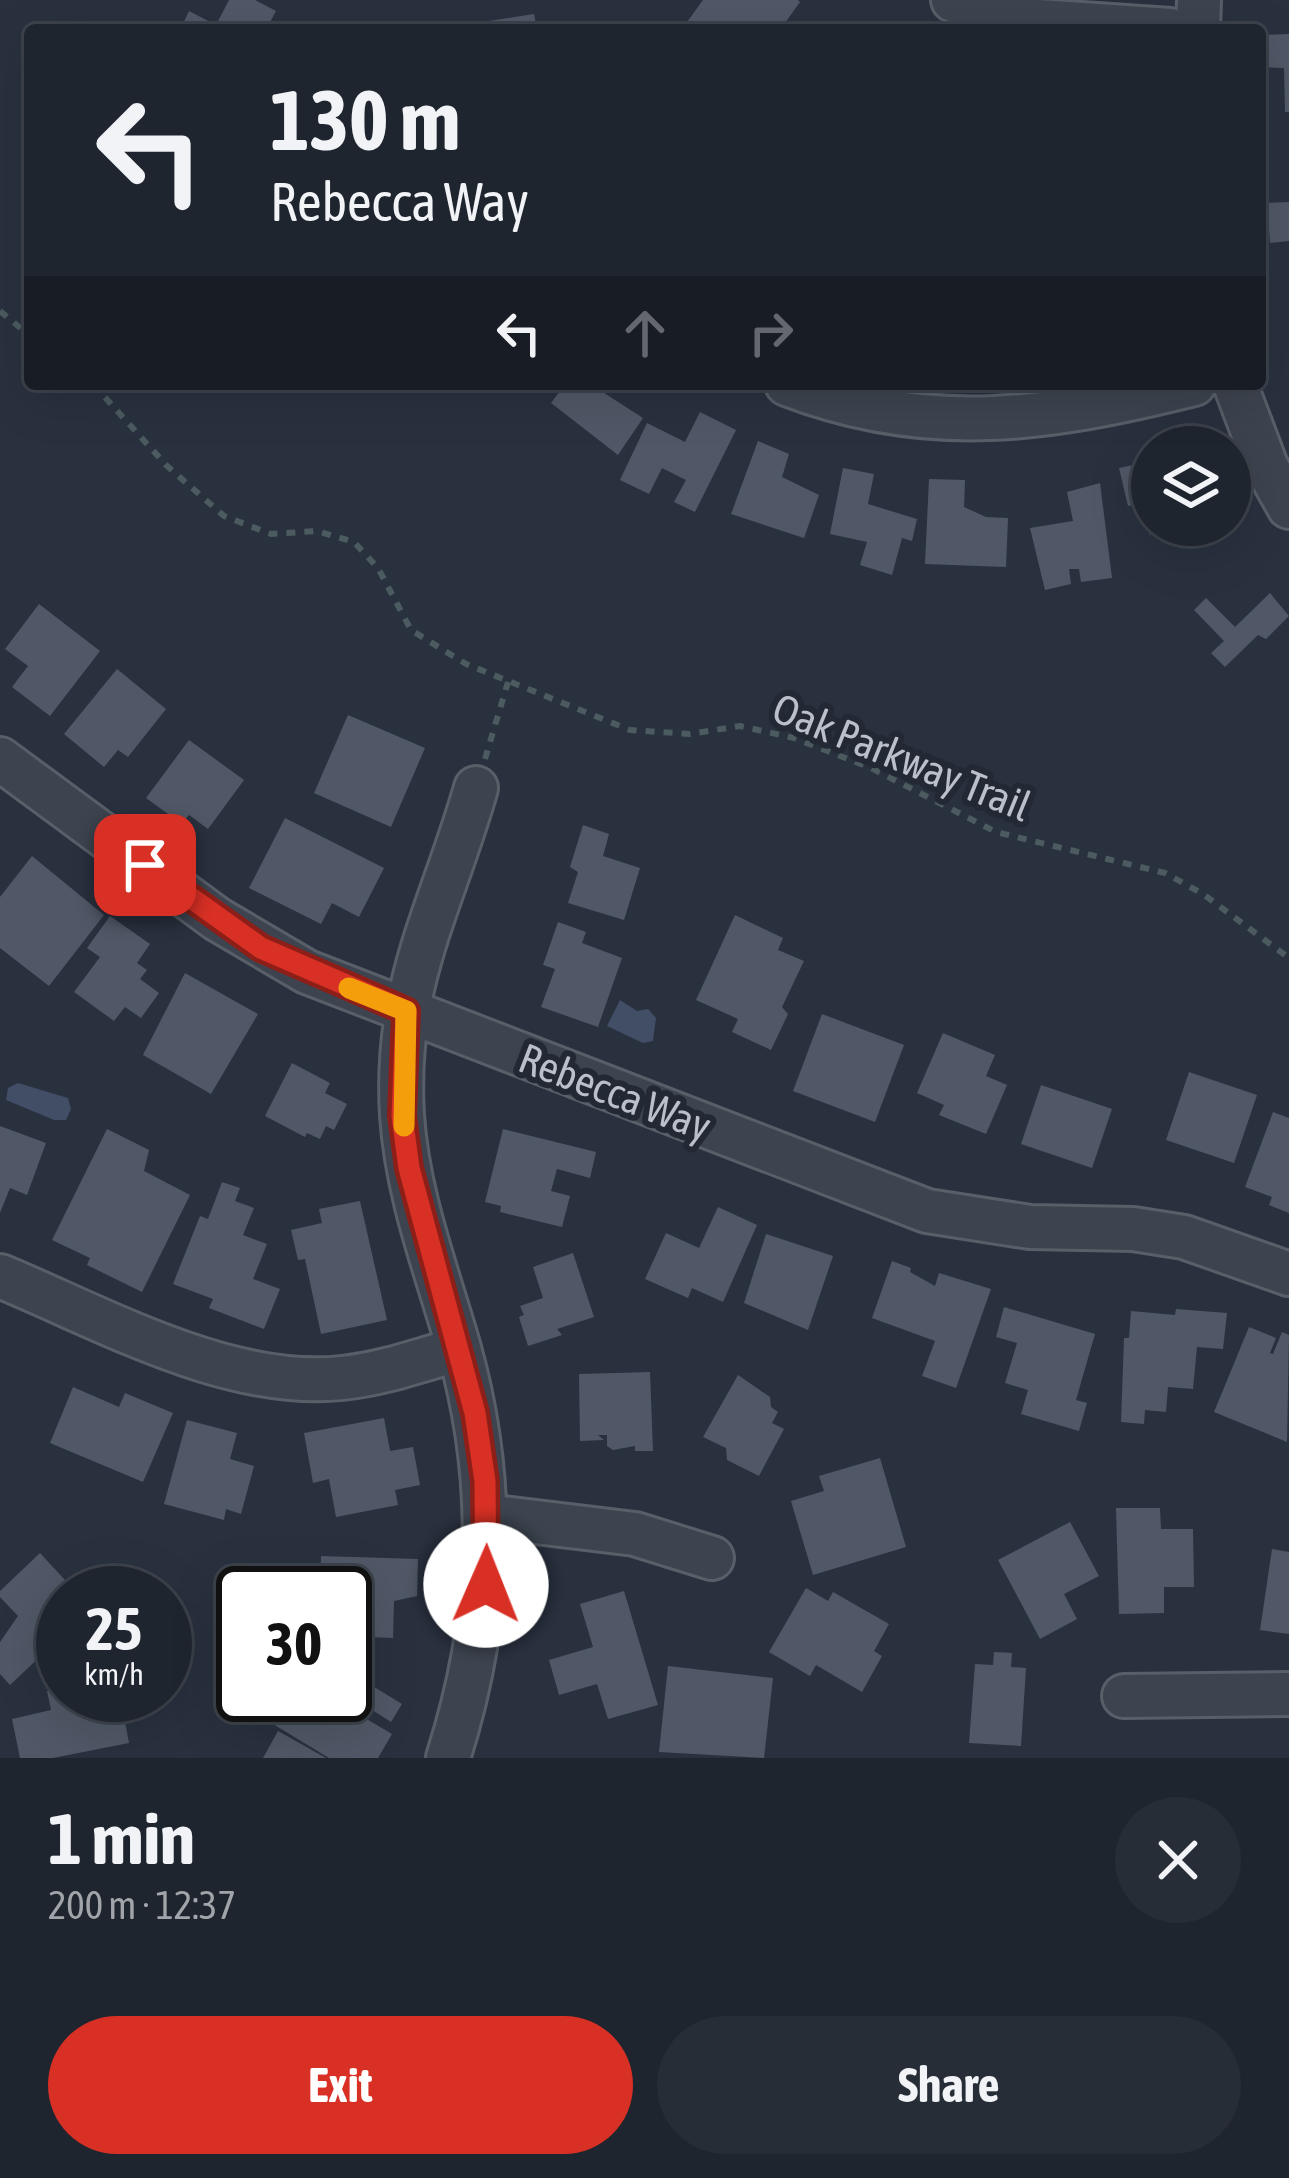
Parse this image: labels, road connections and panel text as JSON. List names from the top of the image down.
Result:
{
  "streets": {
    "street": ["Rebecca Way"],
    "path": ["Oak Parkway Trail"]
  },
  "page": {
    "turn": ["130 m", "Rebecca Way"],
    "speed": "25 km/h",
    "limit": "30",
    "heading": ["1 min", "200 m · 12:37"],
    "buttons": ["Exit", "Share"]
  }
}
